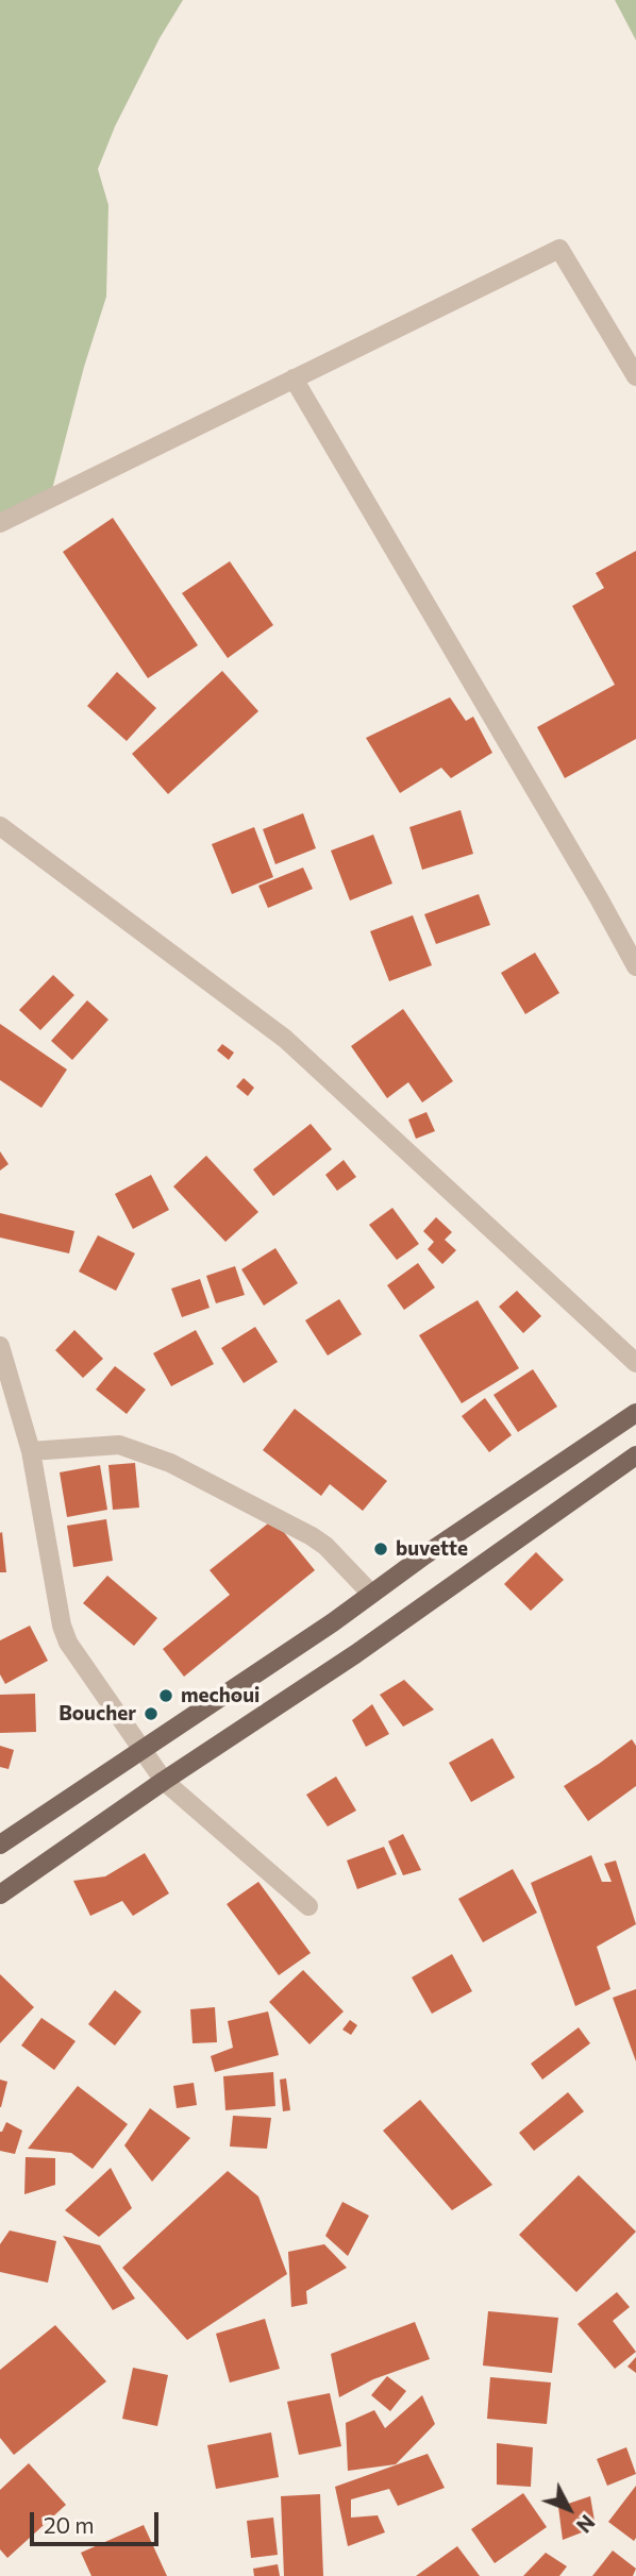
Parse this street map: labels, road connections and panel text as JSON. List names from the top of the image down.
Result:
{
  "places": ["buvette", "mechoui", "Boucher"],
  "scale_bar": "20 m",
  "north": "bottom right"
}
